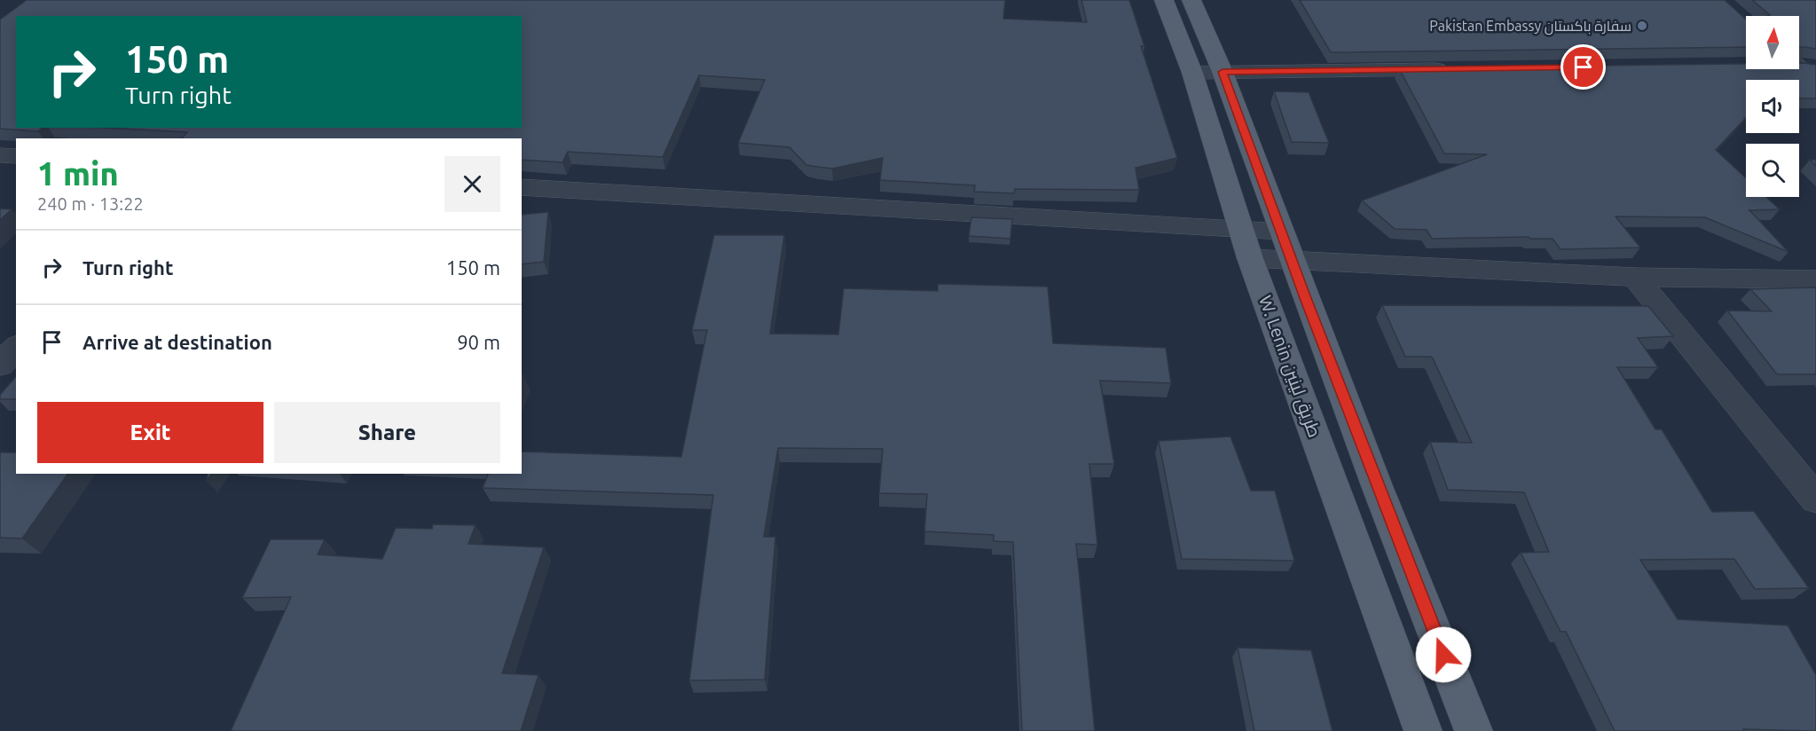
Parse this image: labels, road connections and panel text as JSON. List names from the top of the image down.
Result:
{
  "streets": {
    "main road": ["W. Lenin طريق لينين"]
  },
  "places": ["Pakistan Embassy سفارة باكستان"],
  "north": "top",
  "page": {
    "turn": ["150 m", "Turn right"],
    "heading": ["1 min", "240 m · 13:22"],
    "list": [
      {
        "name": "Turn right",
        "value": "150 m"
      },
      {
        "name": "Arrive at destination",
        "value": "90 m"
      }
    ],
    "buttons": ["Exit", "Share"]
  }
}
